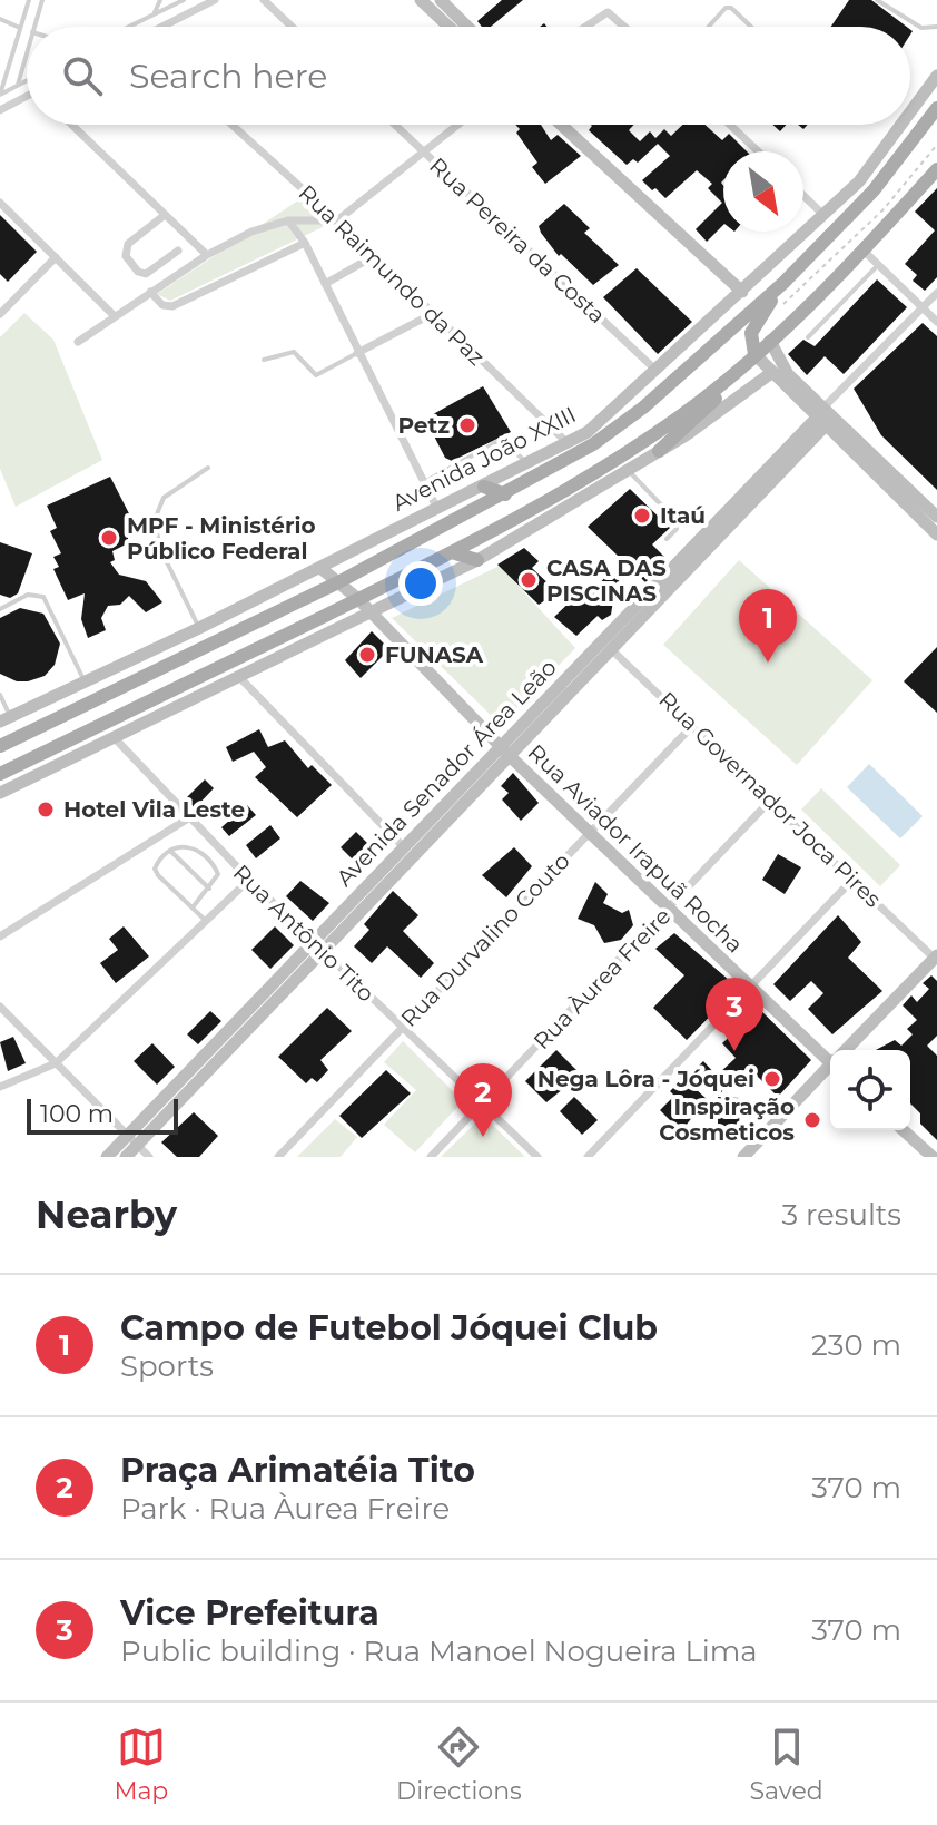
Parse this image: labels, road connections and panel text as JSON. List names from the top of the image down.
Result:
{
  "streets": {
    "main road": ["Avenida João XXIII"],
    "street": [
      "Rua Pereira da Costa",
      "Rua Raimundo da Paz",
      "Avenida Senador Área Leão",
      "Rua Governador Joca Pires",
      "Rua Aviador Irapuã Rocha",
      "Rua Antônio Tito",
      "Rua Durvalino Couto",
      "Rua Àurea Freire"
    ]
  },
  "crossings": [
    ["Rua Pereira da Costa", "Avenida João XXIII"],
    ["Rua Raimundo da Paz", "Avenida João XXIII"],
    ["Avenida João XXIII", "Rua Aviador Irapuã Rocha"],
    ["Avenida Senador Área Leão", "Rua Governador Joca Pires"],
    ["Avenida Senador Área Leão", "Rua Aviador Irapuã Rocha"],
    ["Avenida Senador Área Leão", "Rua Antônio Tito"],
    ["Rua Governador Joca Pires", "Rua Durvalino Couto"],
    ["Rua Governador Joca Pires", "Rua Àurea Freire"],
    ["Rua Aviador Irapuã Rocha", "Rua Durvalino Couto"],
    ["Rua Aviador Irapuã Rocha", "Rua Àurea Freire"],
    ["Rua Antônio Tito", "Rua Durvalino Couto"],
    ["Rua Antônio Tito", "Rua Àurea Freire"]
  ],
  "places": [
    "Petz",
    "Itaú",
    "MPF - Ministério Público Federal",
    "CASA DAS PISCINAS",
    "FUNASA",
    "Hotel Vila Leste",
    "Nega Lôra - Jóquei",
    "Inspiração Cosmeticos"
  ],
  "scale_bar": "100 m",
  "north": "bottom right",
  "page": {
    "search": "Search here",
    "pins": ["1", "3", "2"],
    "scale": "100 m",
    "heading": ["Nearby", "3 results"],
    "list": [
      {
        "mark": "1",
        "name": "Campo de Futebol Jóquei Club",
        "note": "Sports",
        "value": "230 m"
      },
      {
        "mark": "2",
        "name": "Praça Arimatéia Tito",
        "note": "Park · Rua Àurea Freire",
        "value": "370 m"
      },
      {
        "mark": "3",
        "name": "Vice Prefeitura",
        "note": "Public building · Rua Manoel Nogueira Lima",
        "value": "370 m"
      }
    ],
    "nav": ["Map", "Directions", "Saved"]
  }
}
